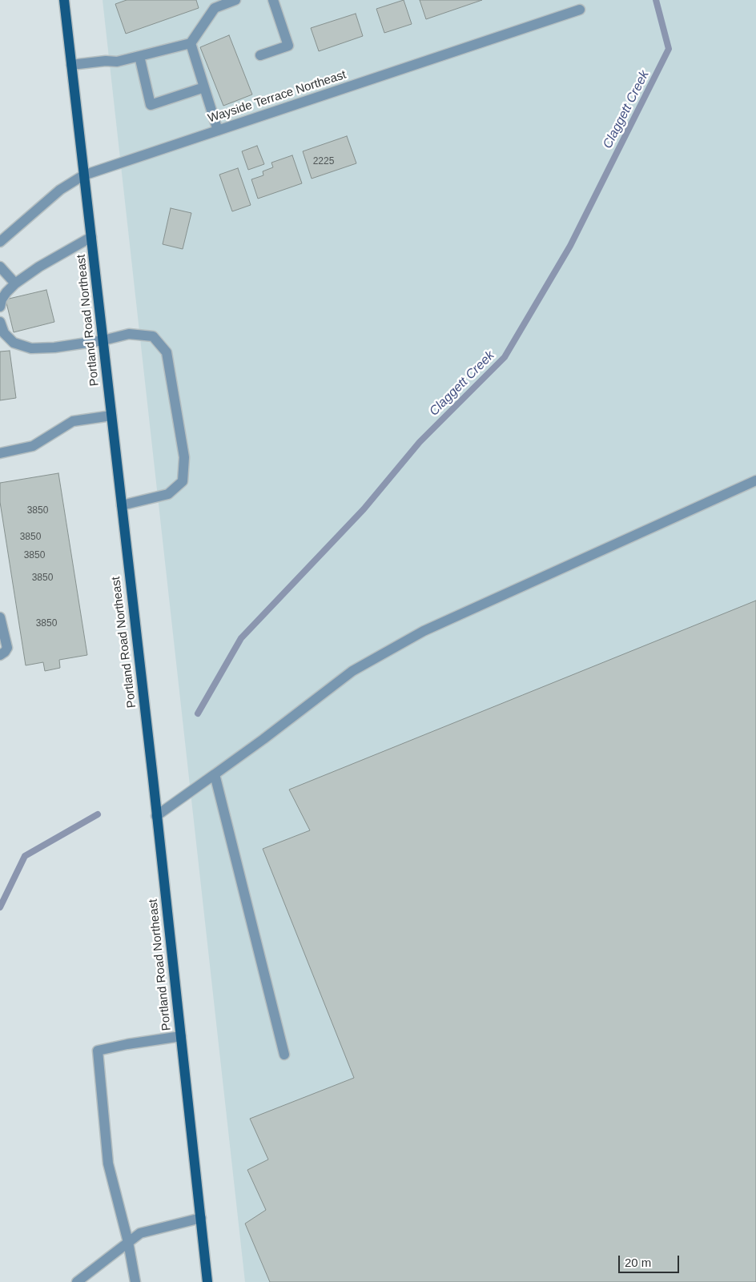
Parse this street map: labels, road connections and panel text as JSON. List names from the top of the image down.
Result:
{
  "streets": {
    "main road": ["Portland Road Northeast"],
    "street": ["Wayside Terrace Northeast"]
  },
  "crossings": [
    ["Wayside Terrace Northeast", "Portland Road Northeast"]
  ],
  "water": ["Claggett Creek"],
  "house_numbers": [
    "2225",
    "3850",
    "3850",
    "3850",
    "3850",
    "3850"
  ],
  "scale_bar": "20 m"
}
